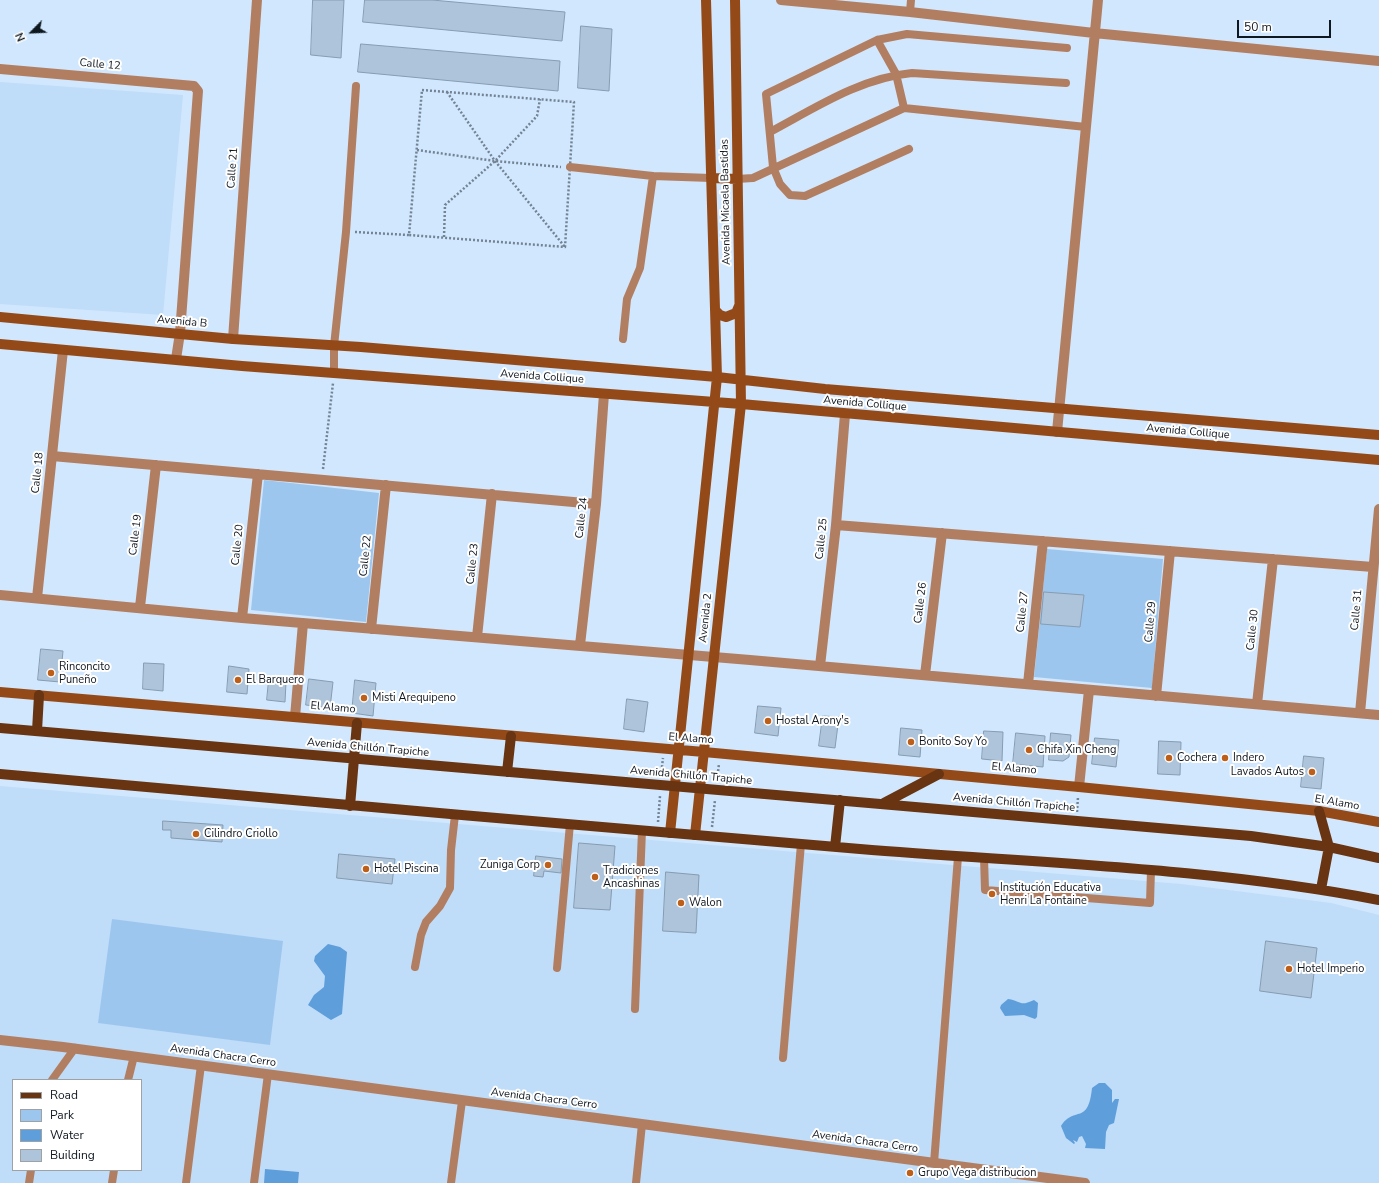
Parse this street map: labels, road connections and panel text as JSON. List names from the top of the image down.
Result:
{
  "streets": {
    "main road": ["Avenida Chillón Trapiche"],
    "street": [
      "Calle 12",
      "Calle 21",
      "Avenida Micaela Bastidas",
      "Avenida B",
      "Avenida Collique",
      "Calle 18",
      "Calle 24",
      "Calle 19",
      "Calle 25",
      "Calle 20",
      "Calle 22",
      "Calle 23",
      "Calle 26",
      "Calle 31",
      "Calle 27",
      "Avenida 2",
      "Calle 29",
      "Calle 30",
      "El Alamo",
      "Avenida Chacra Cerro"
    ]
  },
  "crossings": [
    ["Calle 12", "Avenida B"],
    ["Calle 21", "Avenida B"],
    ["Avenida Micaela Bastidas", "Avenida B"],
    ["Avenida Micaela Bastidas", "Avenida Collique"],
    ["Avenida Micaela Bastidas", "Avenida 2"],
    ["Avenida Collique", "Calle 24"],
    ["Avenida Collique", "Calle 25"],
    ["Avenida Collique", "Avenida 2"],
    ["Avenida 2", "El Alamo"],
    ["Avenida 2", "Avenida Chillón Trapiche"]
  ],
  "places": [
    "Rinconcito Puneño",
    "El Barquero",
    "Misti Arequipeno",
    "Hostal Arony's",
    "Bonito Soy Yo",
    "Chifa Xin Cheng",
    "Cochera",
    "Indero",
    "Lavados Autos",
    "Cilindro Criollo",
    "Zuniga Corp",
    "Hotel Piscina",
    "Tradiciones Ancashinas",
    "Institución Educativa Henri La Fontaine",
    "Walon",
    "Hotel Imperio",
    "Grupo Vega distribucion"
  ],
  "legend": [
    "Road",
    "Park",
    "Water",
    "Building"
  ],
  "scale_bar": "50 m",
  "north": "bottom left"
}
